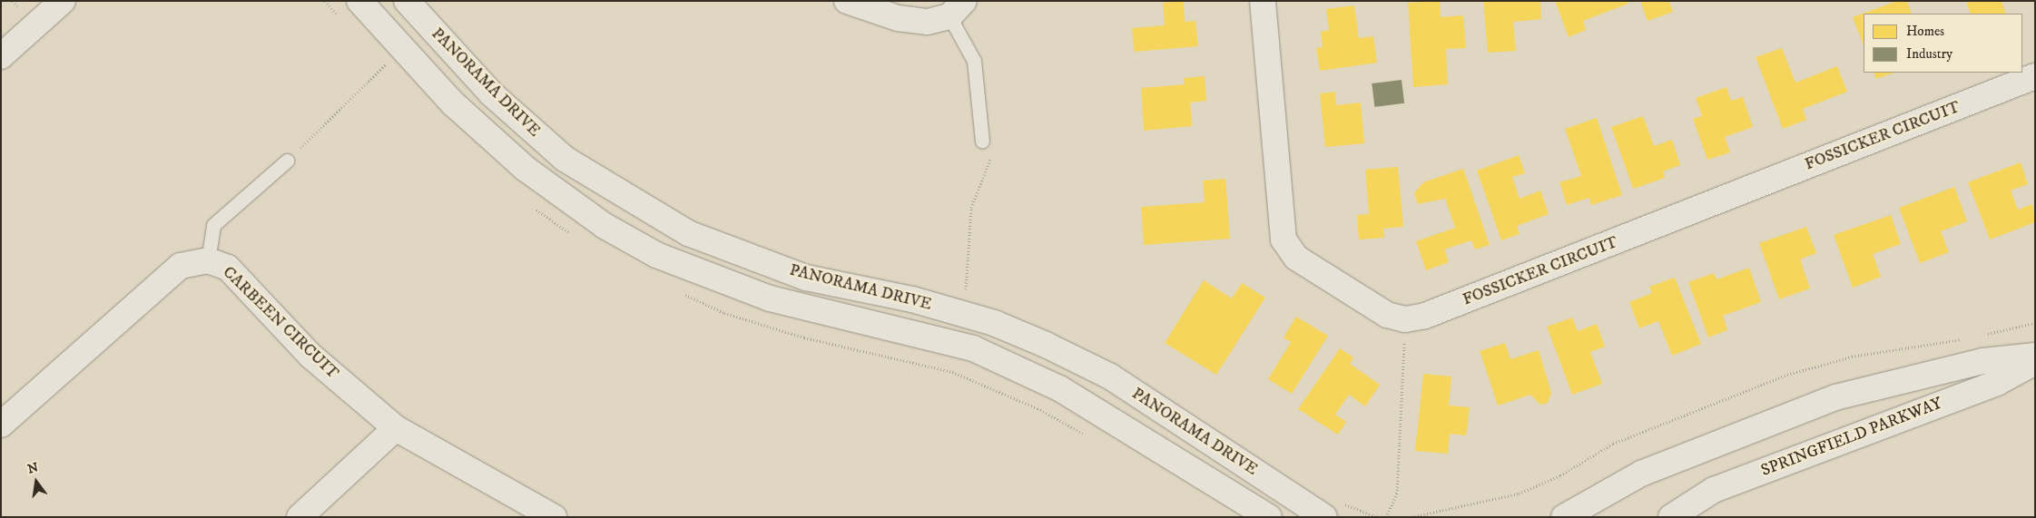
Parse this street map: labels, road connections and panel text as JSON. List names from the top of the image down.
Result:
{
  "streets": {
    "street": [
      "PANORAMA DRIVE",
      "FOSSICKER CIRCUIT",
      "CARBEEN CIRCUIT",
      "SPRINGFIELD PARKWAY"
    ]
  },
  "legend": ["Homes", "Industry"],
  "north": "top"
}
